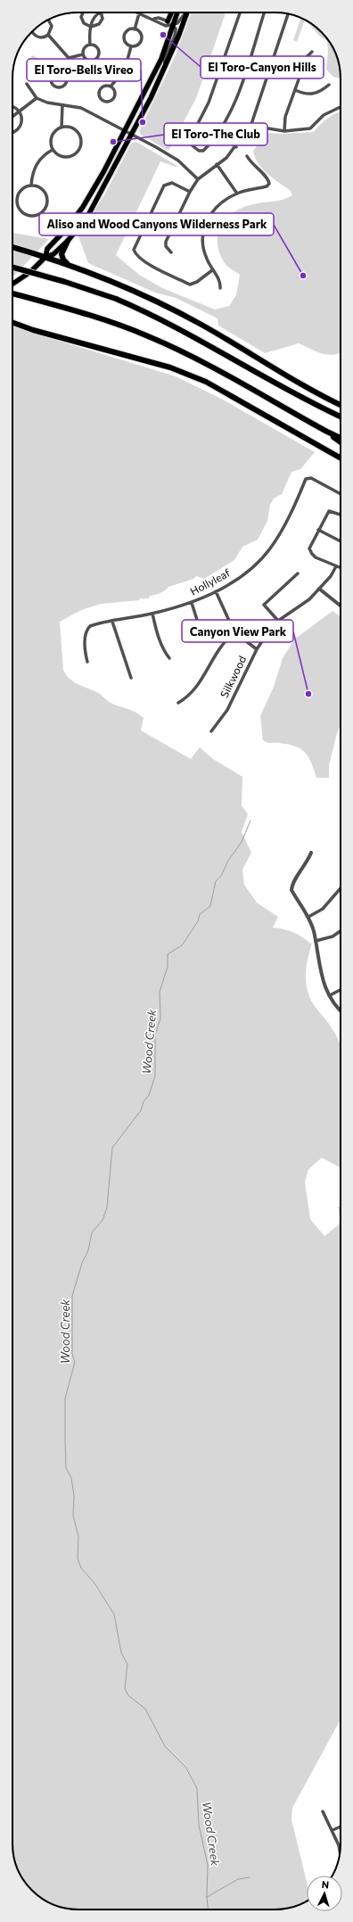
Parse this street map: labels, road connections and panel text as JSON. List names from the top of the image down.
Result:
{
  "streets": {
    "street": ["Hollyleaf", "Silkwood"]
  },
  "water": ["Wood Creek"],
  "places": [
    "El Toro-Canyon Hills",
    "El Toro-Bells Vireo",
    "El Toro-The Club",
    "Aliso and Wood Canyons Wilderness Park",
    "Canyon View Park"
  ],
  "north": "top"
}
